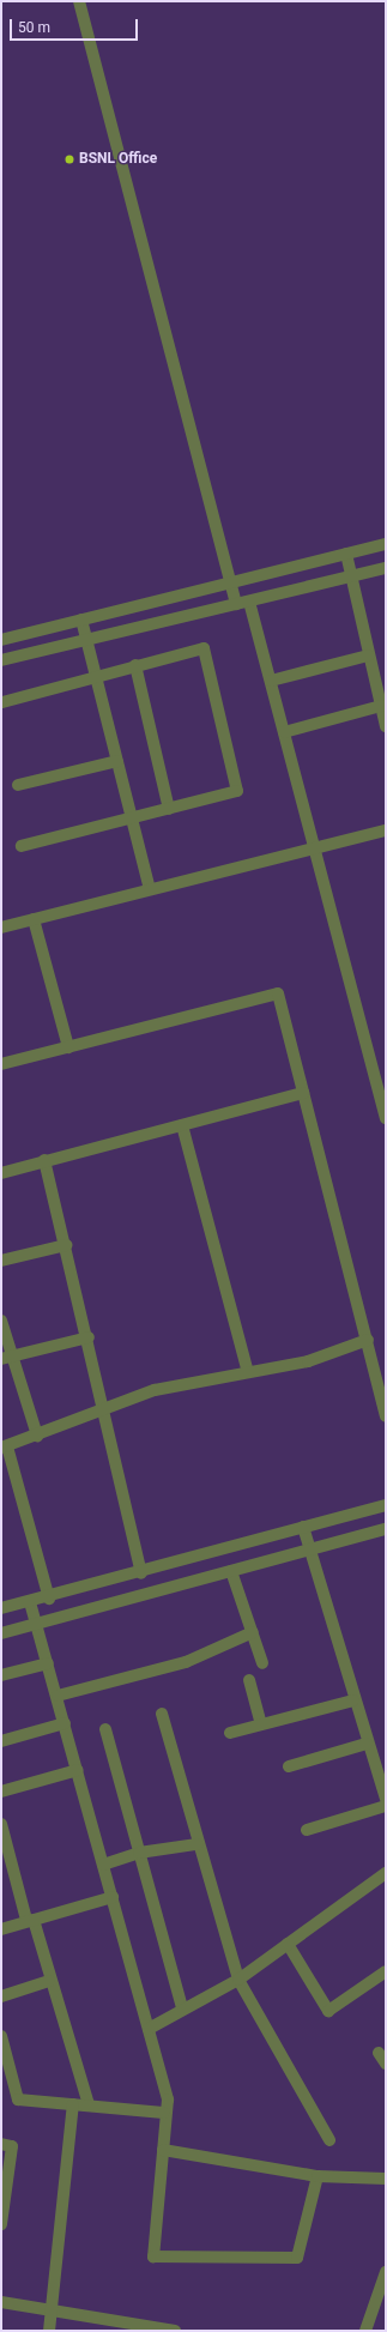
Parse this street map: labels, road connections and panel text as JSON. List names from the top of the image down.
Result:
{
  "places": ["BSNL Office"],
  "scale_bar": "50 m"
}
